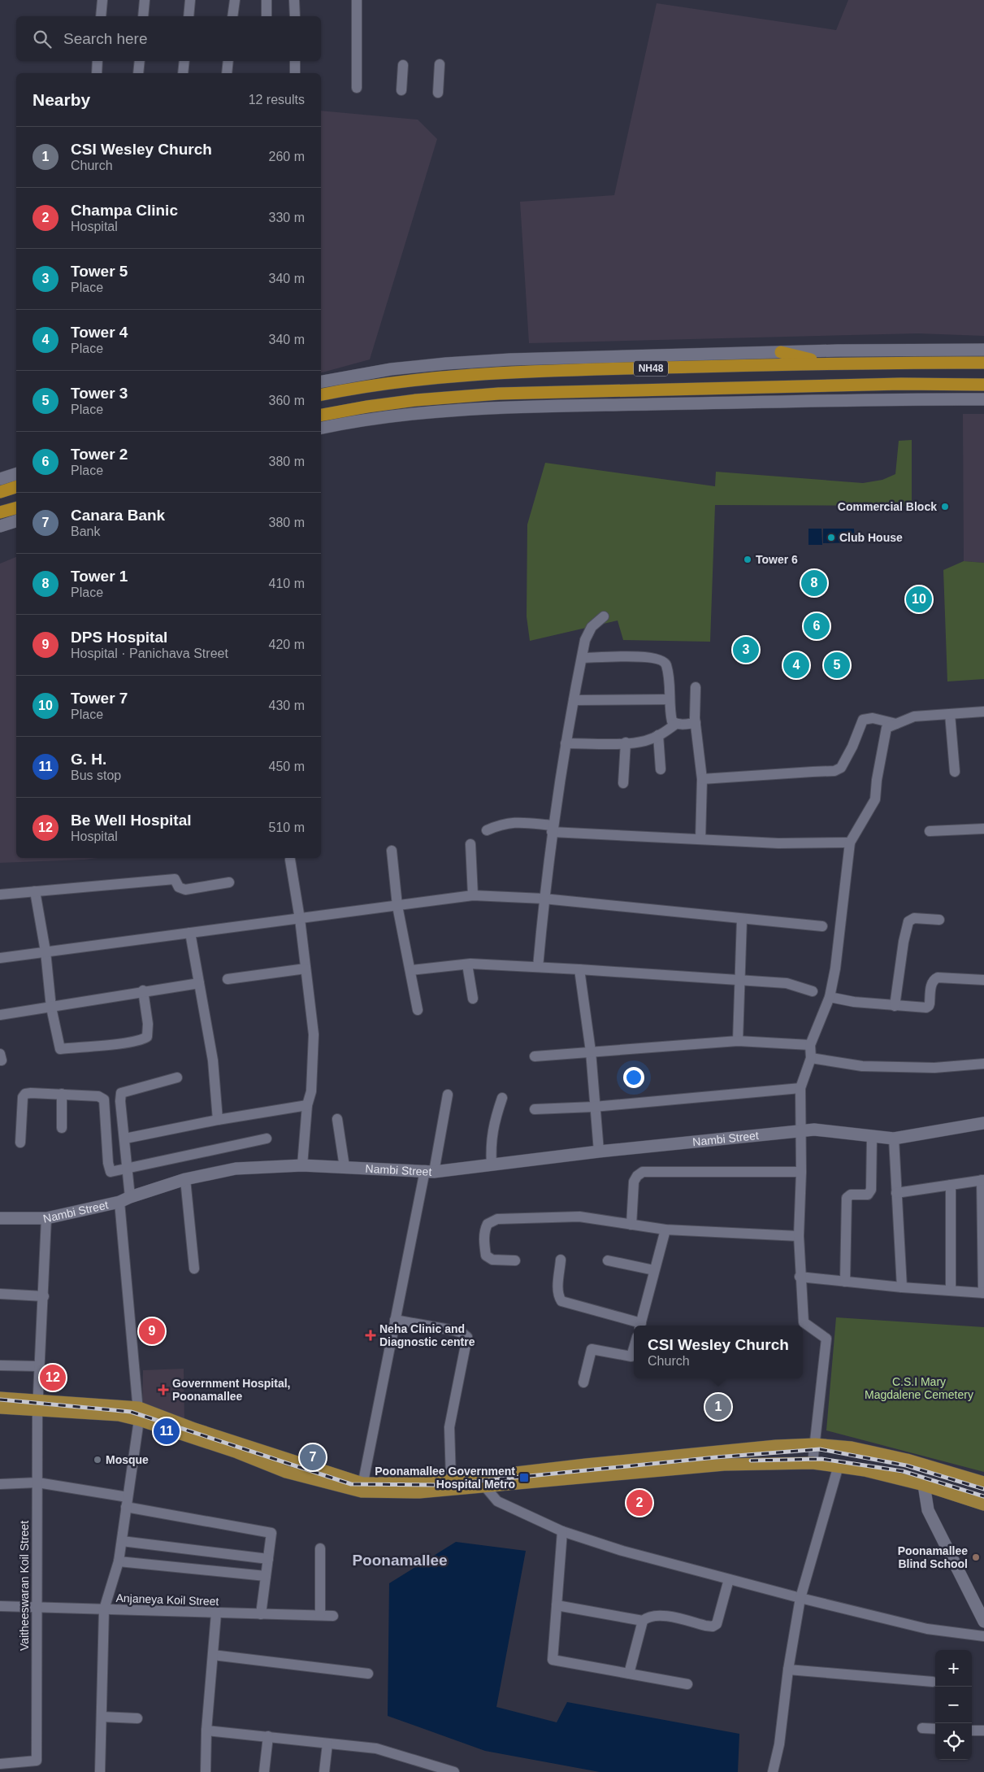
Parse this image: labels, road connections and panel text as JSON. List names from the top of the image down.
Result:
{
  "streets": {
    "highway": ["NH48"],
    "street": ["Nambi Street", "Vaitheeswaran Koil Street", "Anjaneya Koil Street"]
  },
  "crossings": [
    ["Nambi Street", "Vaitheeswaran Koil Street"],
    ["Vaitheeswaran Koil Street", "Anjaneya Koil Street"]
  ],
  "districts": ["Poonamallee"],
  "parks": ["C.S.I Mary Magdalene Cemetery"],
  "places": {
    "other": [
      "Commercial Block",
      "Club House",
      "Tower 6",
      "Mosque",
      "Poonamallee Blind School"
    ],
    "health": ["Neha Clinic and Diagnostic centre", "Government Hospital, Poonamallee"],
    "transit": ["Poonamallee Government Hospital Metro"]
  },
  "page": {
    "search": "Search here",
    "heading": ["Nearby", "12 results"],
    "list": [
      {
        "mark": "1",
        "name": "CSI Wesley Church",
        "note": "Church",
        "value": "260 m"
      },
      {
        "mark": "2",
        "name": "Champa Clinic",
        "note": "Hospital",
        "value": "330 m"
      },
      {
        "mark": "3",
        "name": "Tower 5",
        "note": "Place",
        "value": "340 m"
      },
      {
        "mark": "4",
        "name": "Tower 4",
        "note": "Place",
        "value": "340 m"
      },
      {
        "mark": "5",
        "name": "Tower 3",
        "note": "Place",
        "value": "360 m"
      },
      {
        "mark": "6",
        "name": "Tower 2",
        "note": "Place",
        "value": "380 m"
      },
      {
        "mark": "7",
        "name": "Canara Bank",
        "note": "Bank",
        "value": "380 m"
      },
      {
        "mark": "8",
        "name": "Tower 1",
        "note": "Place",
        "value": "410 m"
      },
      {
        "mark": "9",
        "name": "DPS Hospital",
        "note": "Hospital · Panichava Street",
        "value": "420 m"
      },
      {
        "mark": "10",
        "name": "Tower 7",
        "note": "Place",
        "value": "430 m"
      },
      {
        "mark": "11",
        "name": "G. H.",
        "note": "Bus stop",
        "value": "450 m"
      },
      {
        "mark": "12",
        "name": "Be Well Hospital",
        "note": "Hospital",
        "value": "510 m"
      }
    ],
    "pins": [
      "8",
      "10",
      "6",
      "3",
      "4",
      "5",
      "9",
      "12",
      "1",
      "11",
      "7",
      "2"
    ],
    "popup": ["CSI Wesley Church", "Church"],
    "map_buttons": ["+", "−"]
  }
}
